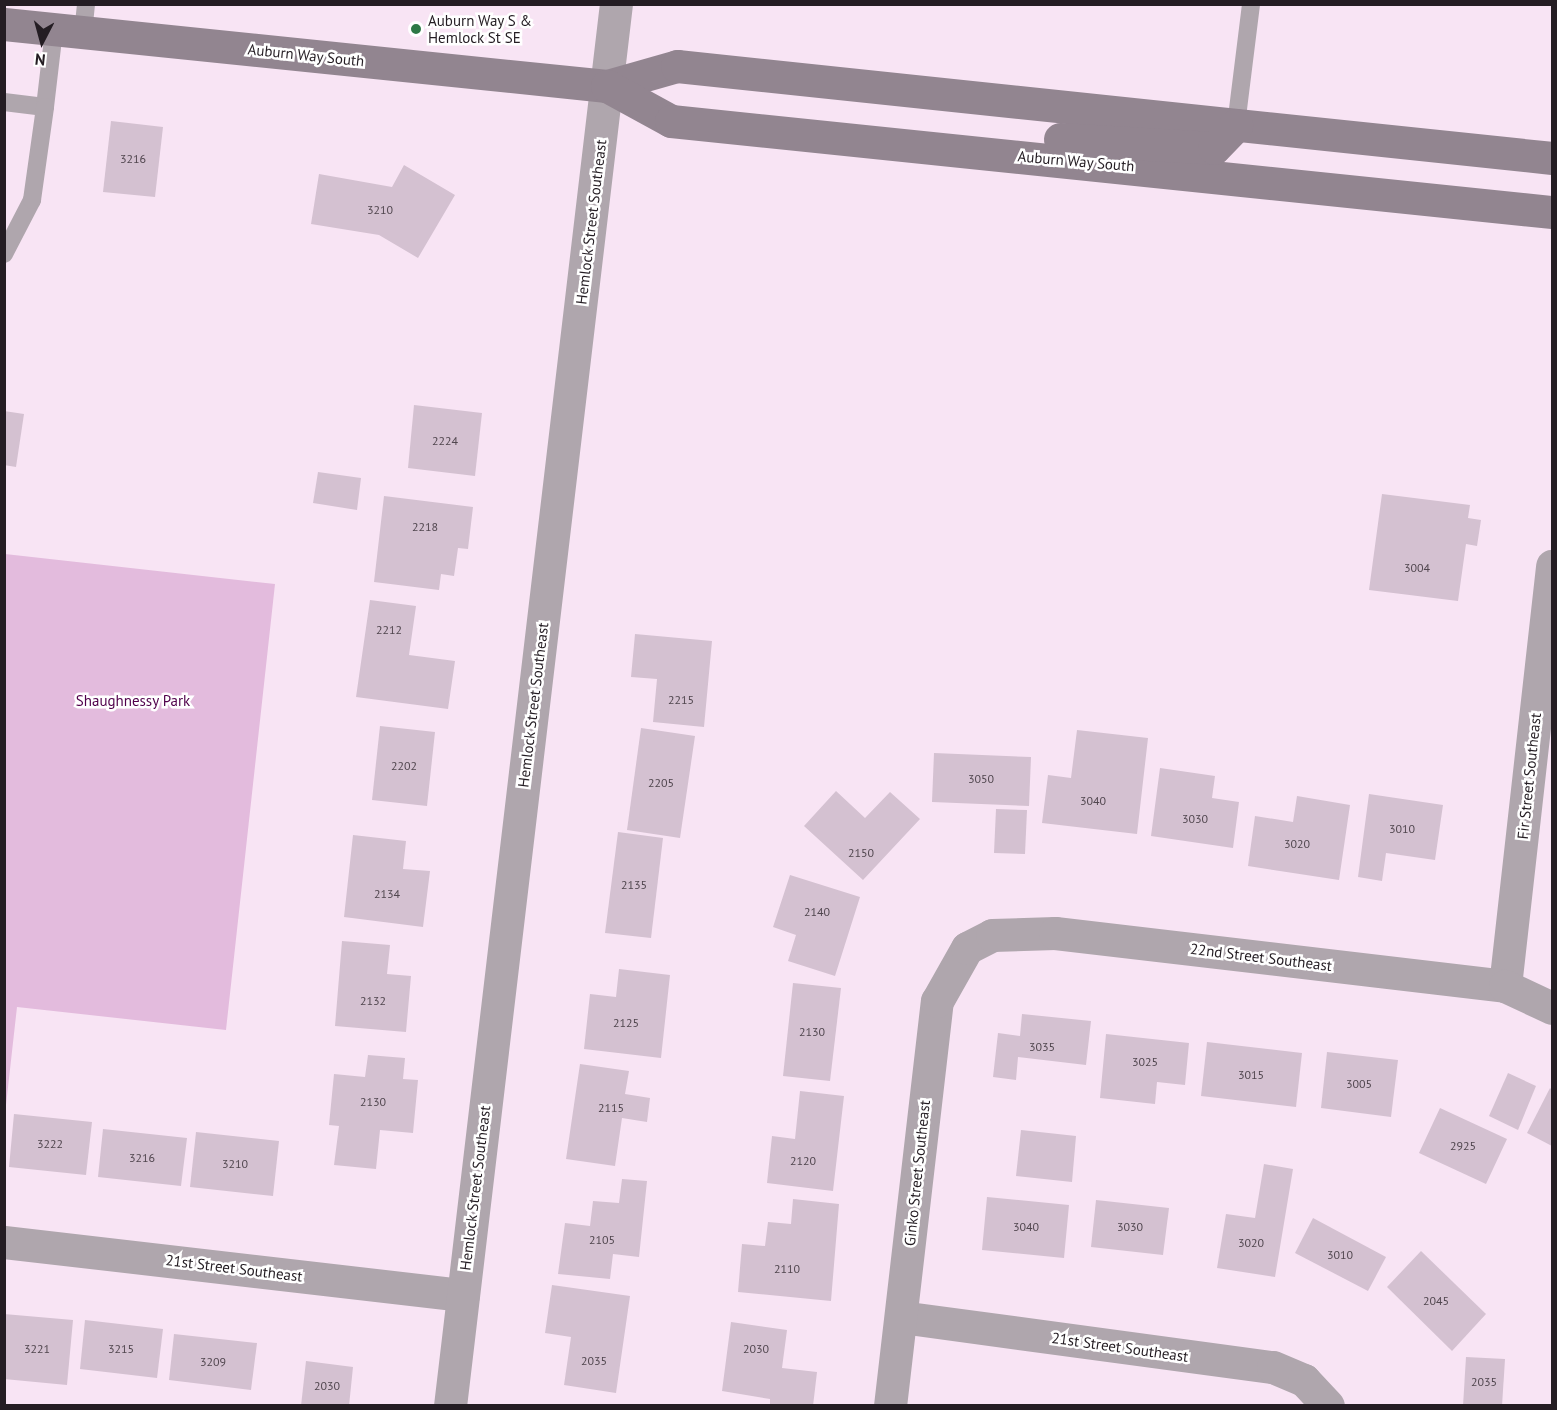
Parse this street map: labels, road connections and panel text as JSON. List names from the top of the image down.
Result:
{
  "streets": {
    "main road": ["Auburn Way South"],
    "street": [
      "Hemlock Street Southeast",
      "Fir Street Southeast",
      "22nd Street Southeast",
      "Ginko Street Southeast",
      "21st Street Southeast"
    ]
  },
  "crossings": [
    ["Auburn Way South", "Hemlock Street Southeast"],
    ["Hemlock Street Southeast", "21st Street Southeast"],
    ["Fir Street Southeast", "22nd Street Southeast"],
    ["22nd Street Southeast", "Ginko Street Southeast"],
    ["Ginko Street Southeast", "21st Street Southeast"]
  ],
  "parks": ["Shaughnessy Park"],
  "places": ["Auburn Way S & Hemlock St SE"],
  "house_numbers": [
    "3216",
    "3210",
    "2224",
    "2218",
    "3004",
    "2212",
    "2215",
    "2202",
    "3050",
    "2205",
    "3040",
    "3030",
    "3010",
    "3020",
    "2150",
    "2135",
    "2134",
    "2140",
    "2132",
    "2125",
    "2130",
    "3035",
    "3025",
    "3015",
    "3005",
    "2130",
    "2115",
    "3222",
    "2925",
    "3216",
    "2120",
    "3210",
    "3040",
    "3030",
    "2105",
    "3020",
    "3010",
    "2110",
    "2045",
    "3221",
    "3215",
    "2030",
    "2035",
    "3209",
    "2035",
    "2030"
  ],
  "north": "bottom"
}
